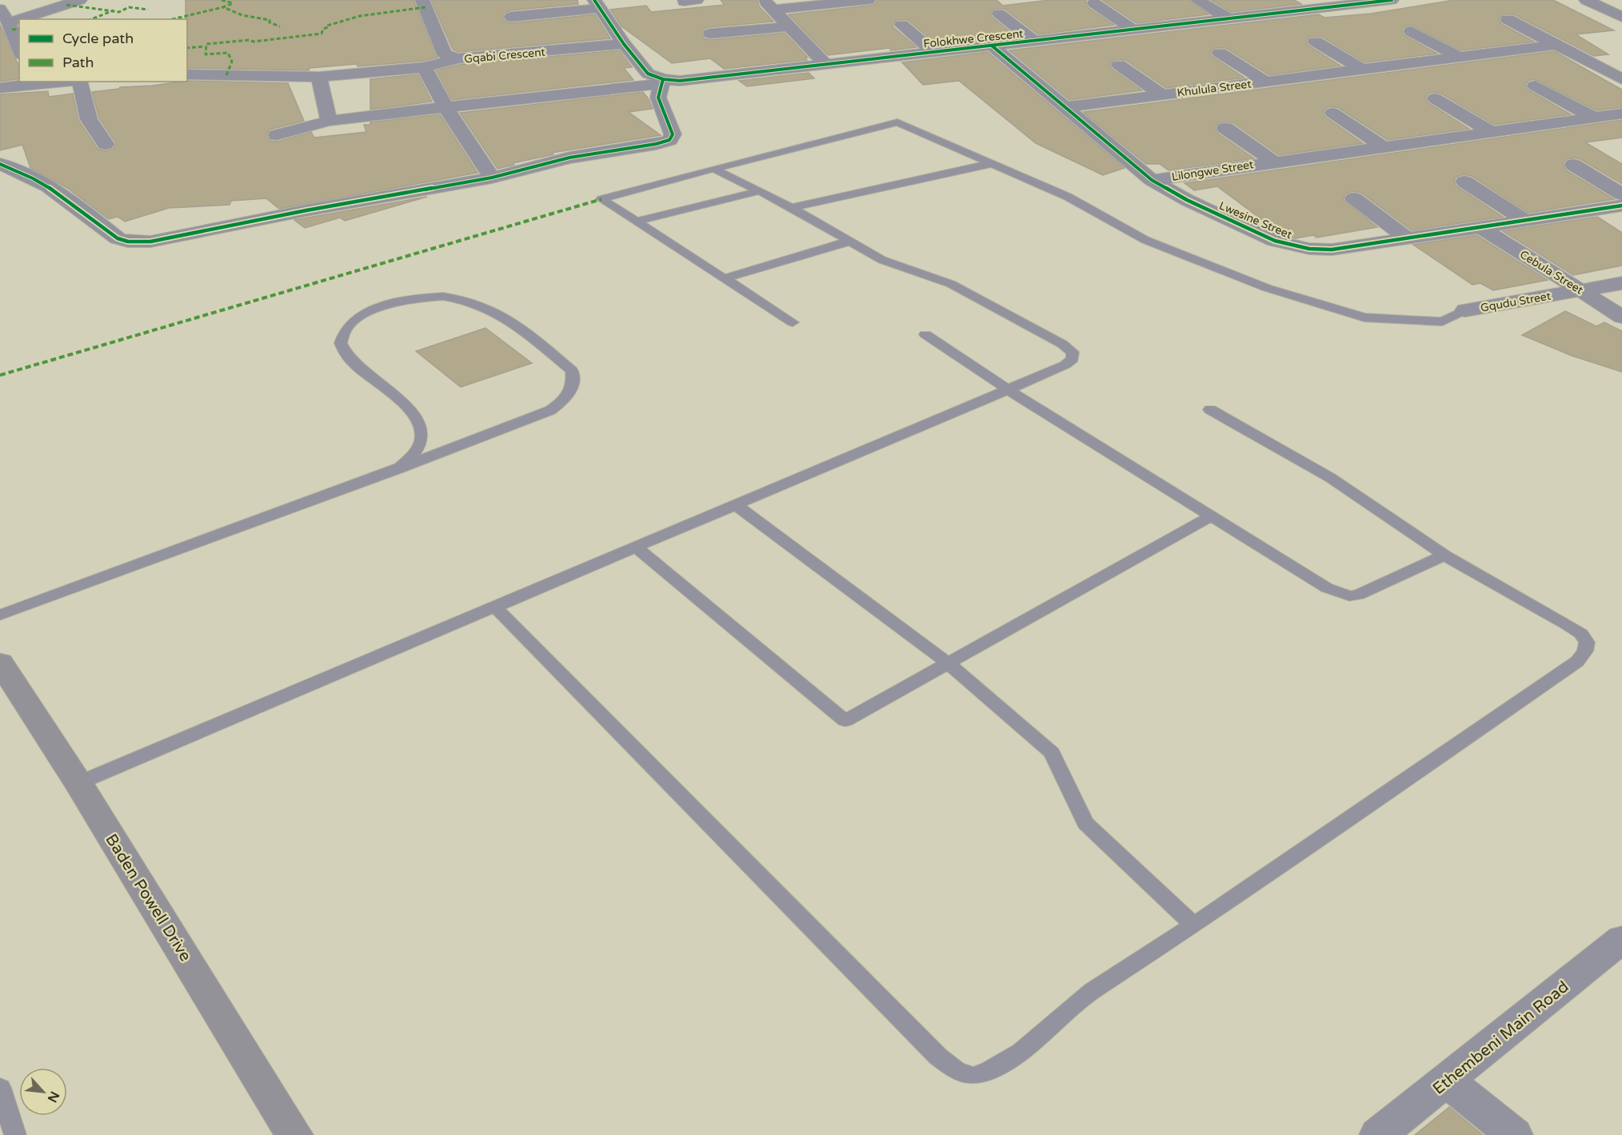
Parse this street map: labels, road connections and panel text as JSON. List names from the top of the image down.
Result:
{
  "streets": {
    "main road": ["Baden Powell Drive"],
    "street": [
      "Folokhwe Crescent",
      "Gqabi Crescent",
      "Khulula Street",
      "Lilongwe Street",
      "Lwesine Street",
      "Cebula Street",
      "Gqudu Street",
      "Ethembeni Main Road"
    ]
  },
  "crossings": [
    ["Folokhwe Crescent", "Gqabi Crescent"],
    ["Folokhwe Crescent", "Lwesine Street"],
    ["Khulula Street", "Lwesine Street"],
    ["Lilongwe Street", "Lwesine Street"],
    ["Lwesine Street", "Cebula Street"],
    ["Cebula Street", "Gqudu Street"]
  ],
  "legend": ["Cycle path", "Path"],
  "north": "bottom right"
}
